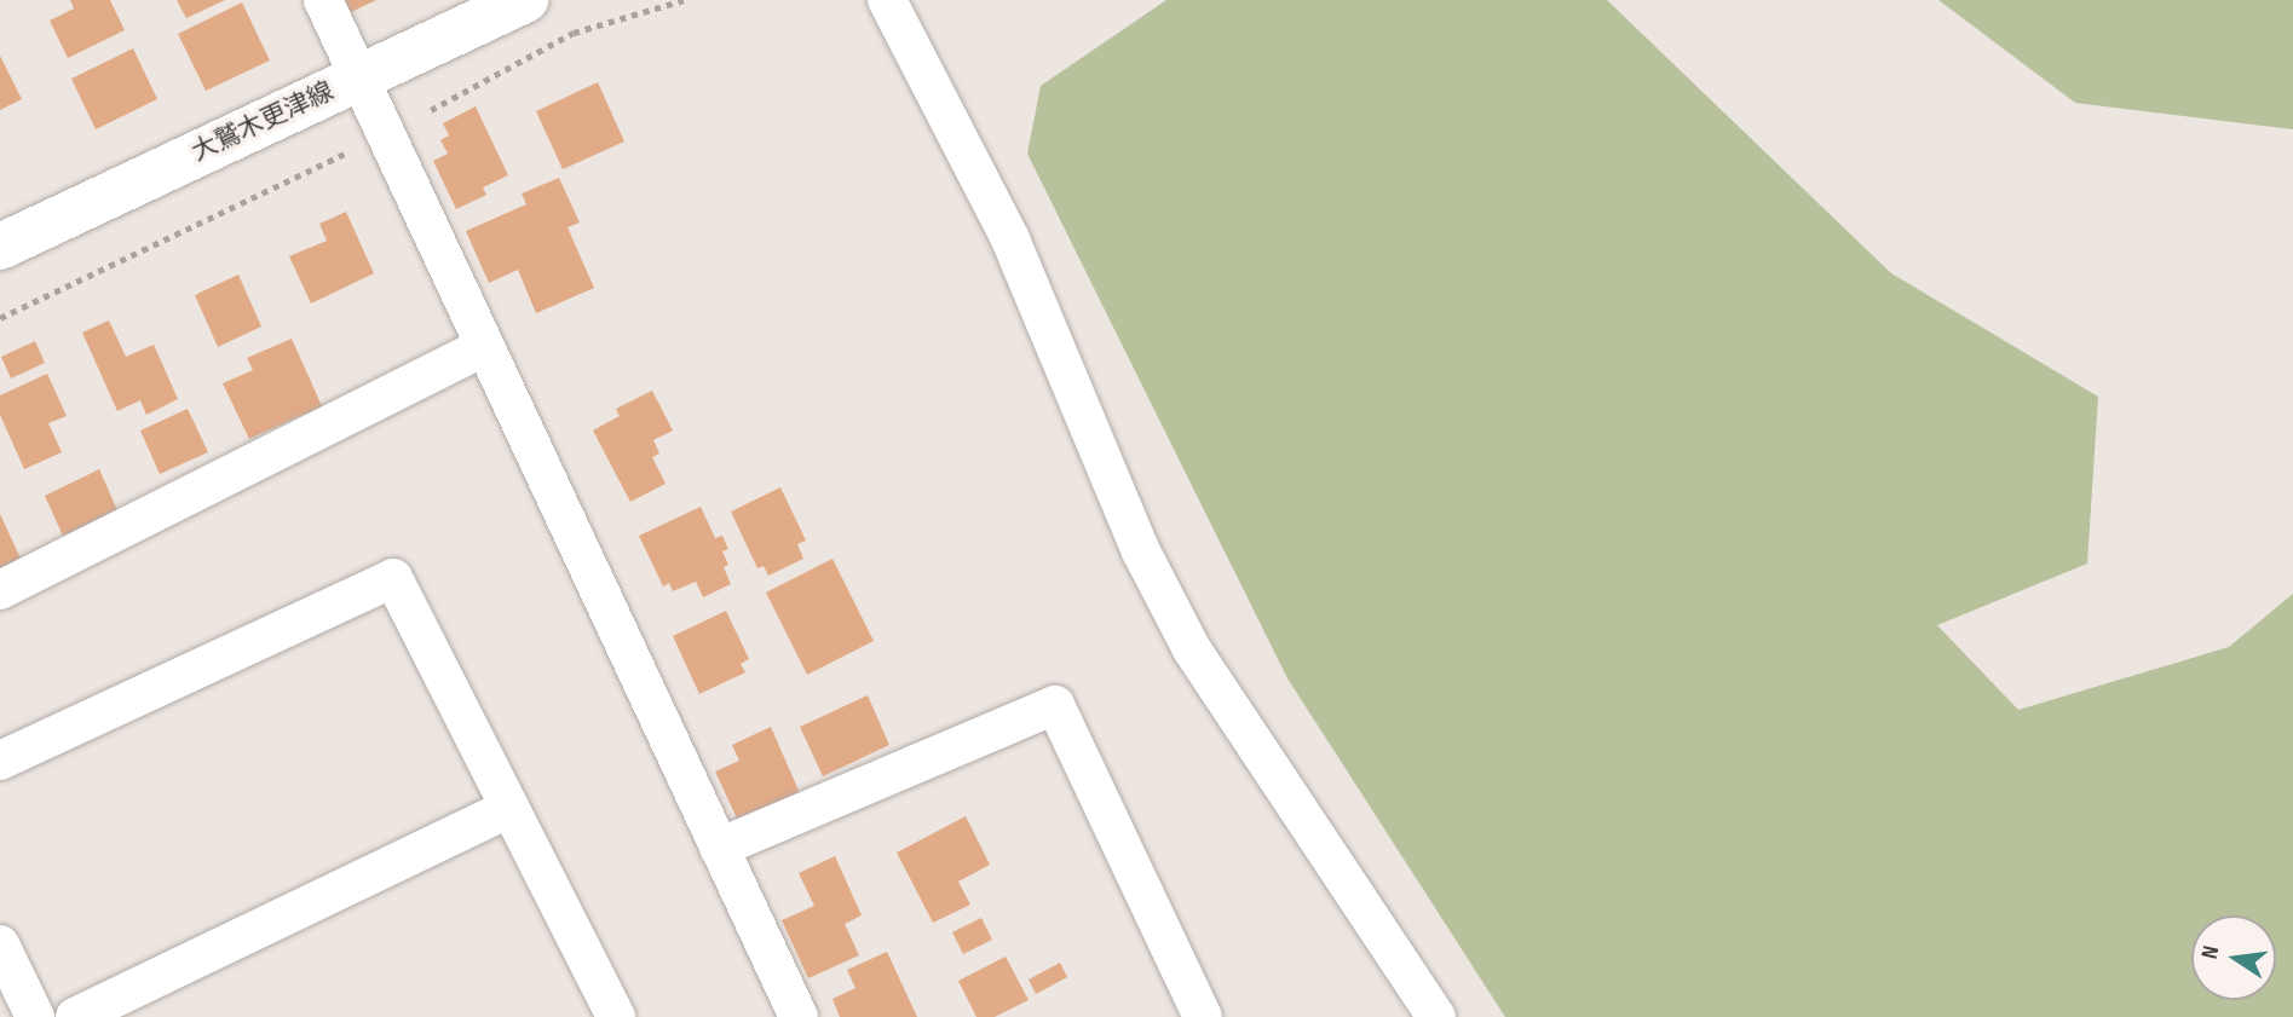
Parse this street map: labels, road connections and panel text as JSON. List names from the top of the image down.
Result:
{
  "streets": {
    "main road": ["大鷲木更津線"]
  },
  "north": "left"
}
